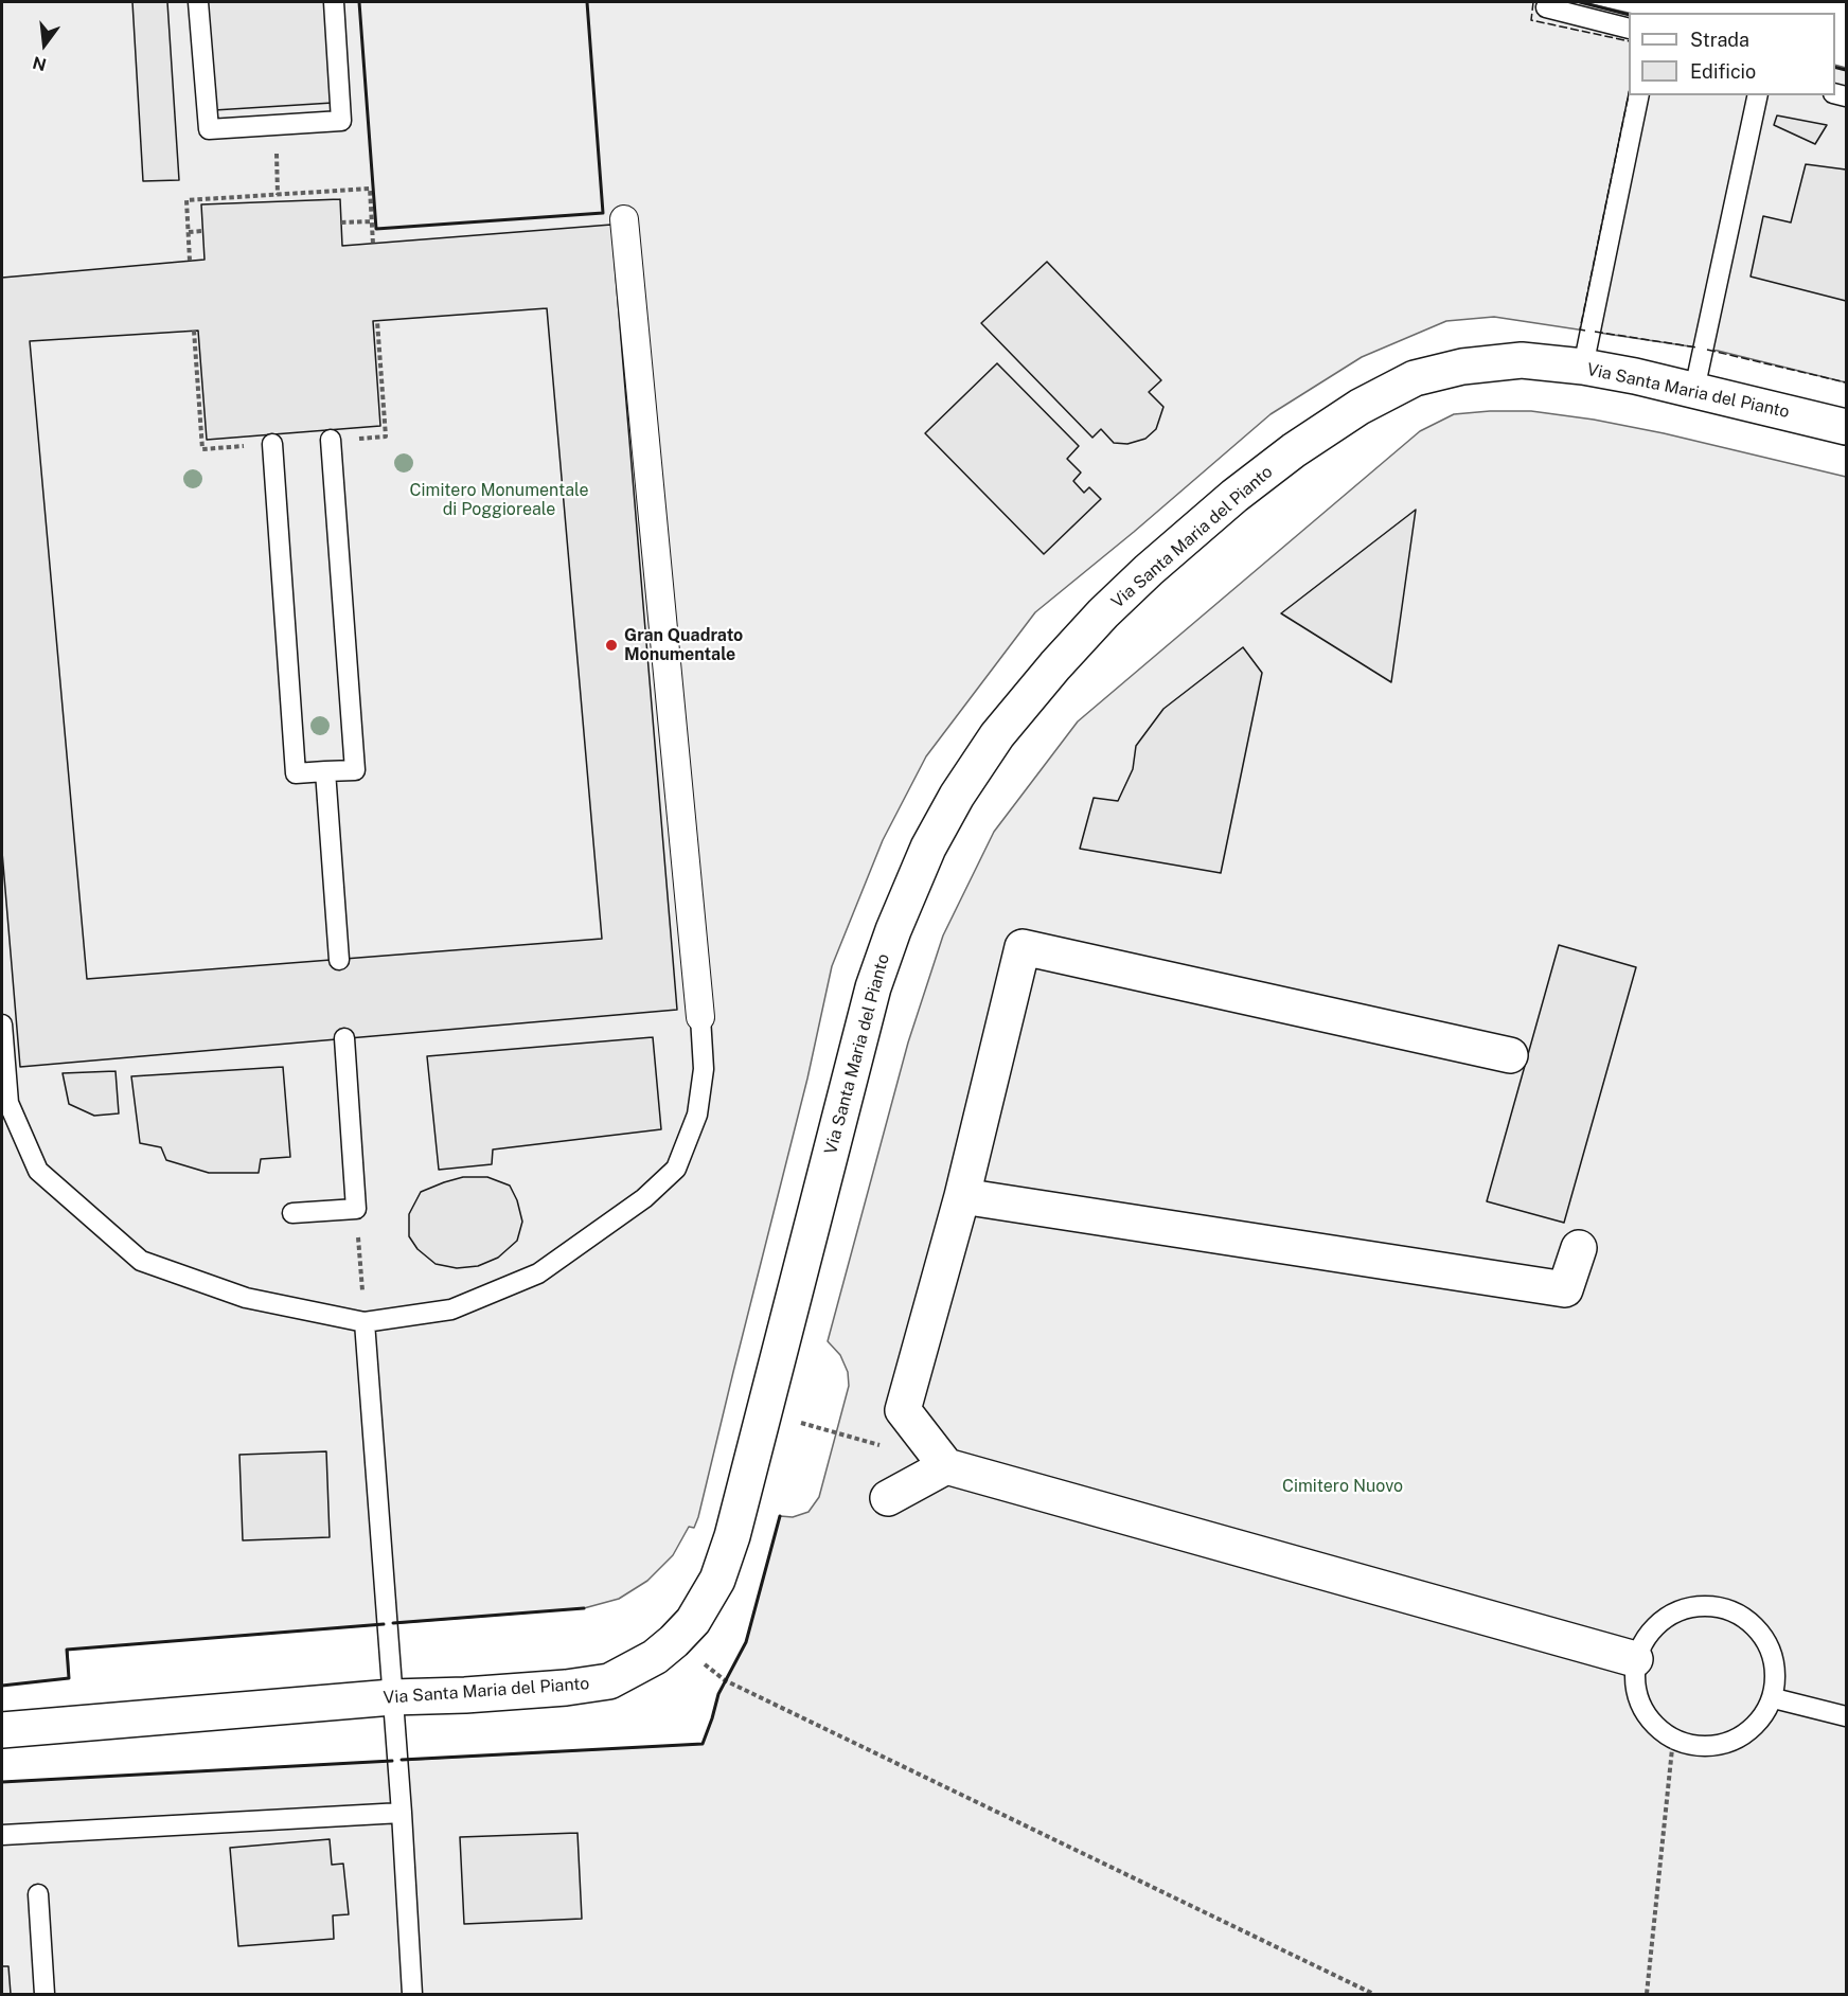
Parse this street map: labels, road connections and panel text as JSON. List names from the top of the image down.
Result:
{
  "streets": {
    "street": ["Via Santa Maria del Pianto"]
  },
  "parks": ["Cimitero Monumentale di Poggioreale", "Cimitero Nuovo"],
  "places": ["Gran Quadrato Monumentale"],
  "legend": ["Strada", "Edificio"],
  "north": "bottom"
}
